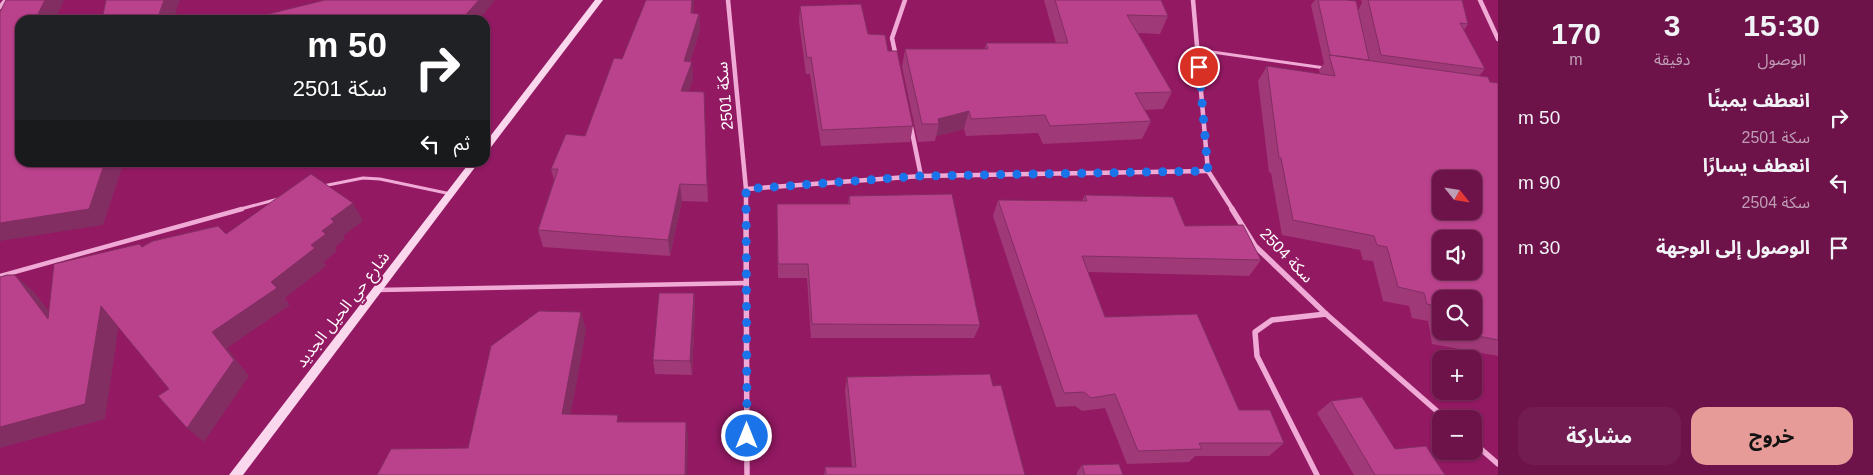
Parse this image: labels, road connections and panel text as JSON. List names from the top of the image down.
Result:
{
  "streets": {
    "street": ["سكة 2501", "سكة 2504", "شارع حي الحيل الجديد"]
  },
  "north": "bottom right",
  "page": {
    "eta": [
      "15:30",
      "الوصول",
      "3",
      "دقيقة",
      "170",
      "m"
    ],
    "turn": ["50 m", "سكة 2501"],
    "list": [
      {
        "name": "انعطف يمينًا",
        "note": "سكة 2501",
        "value": "50 m"
      },
      {
        "name": "انعطف يسارًا",
        "note": "سكة 2504",
        "value": "90 m"
      },
      {
        "name": "الوصول إلى الوجهة",
        "value": "30 m"
      }
    ],
    "then": "ثم",
    "map_buttons": ["+", "−"],
    "buttons": ["خروج", "مشاركة"]
  }
}
